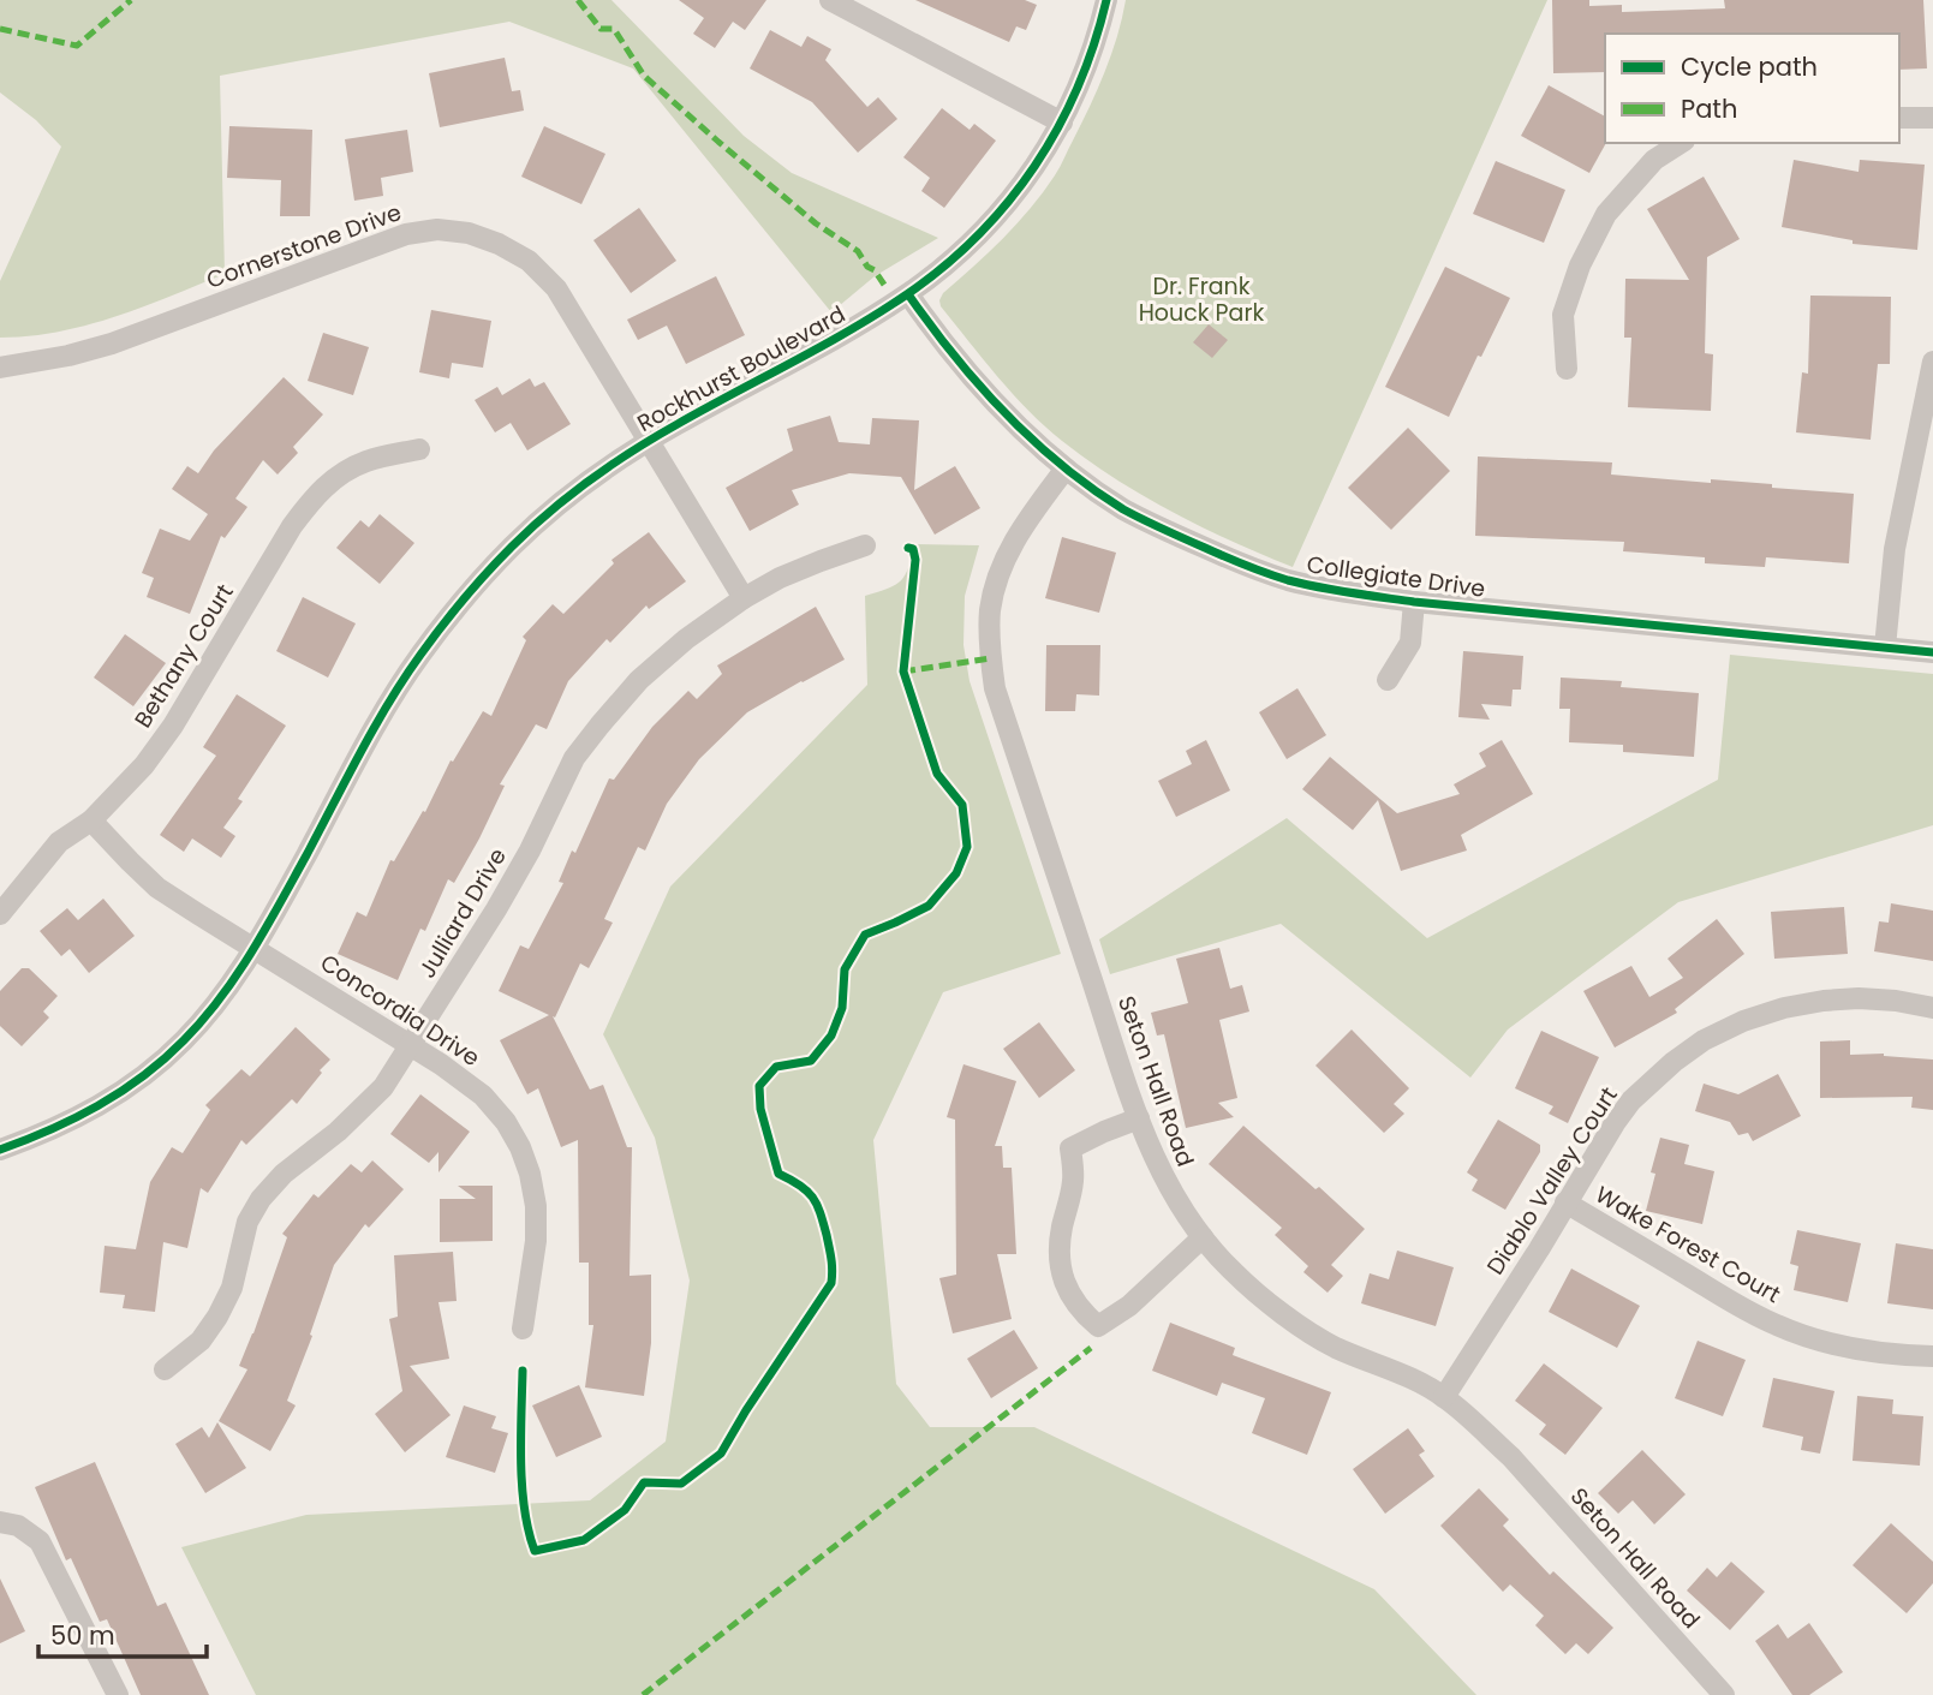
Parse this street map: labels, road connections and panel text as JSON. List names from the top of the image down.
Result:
{
  "streets": {
    "street": [
      "Cornerstone Drive",
      "Rockhurst Boulevard",
      "Collegiate Drive",
      "Bethany Court",
      "Julliard Drive",
      "Concordia Drive",
      "Seton Hall Road",
      "Diablo Valley Court",
      "Wake Forest Court"
    ]
  },
  "crossings": [
    ["Cornerstone Drive", "Rockhurst Boulevard"],
    ["Cornerstone Drive", "Julliard Drive"],
    ["Rockhurst Boulevard", "Collegiate Drive"],
    ["Rockhurst Boulevard", "Concordia Drive"],
    ["Collegiate Drive", "Seton Hall Road"],
    ["Bethany Court", "Concordia Drive"],
    ["Julliard Drive", "Concordia Drive"],
    ["Seton Hall Road", "Diablo Valley Court"],
    ["Diablo Valley Court", "Wake Forest Court"]
  ],
  "parks": ["Dr. Frank Houck Park"],
  "legend": ["Cycle path", "Path"],
  "scale_bar": "50 m"
}
